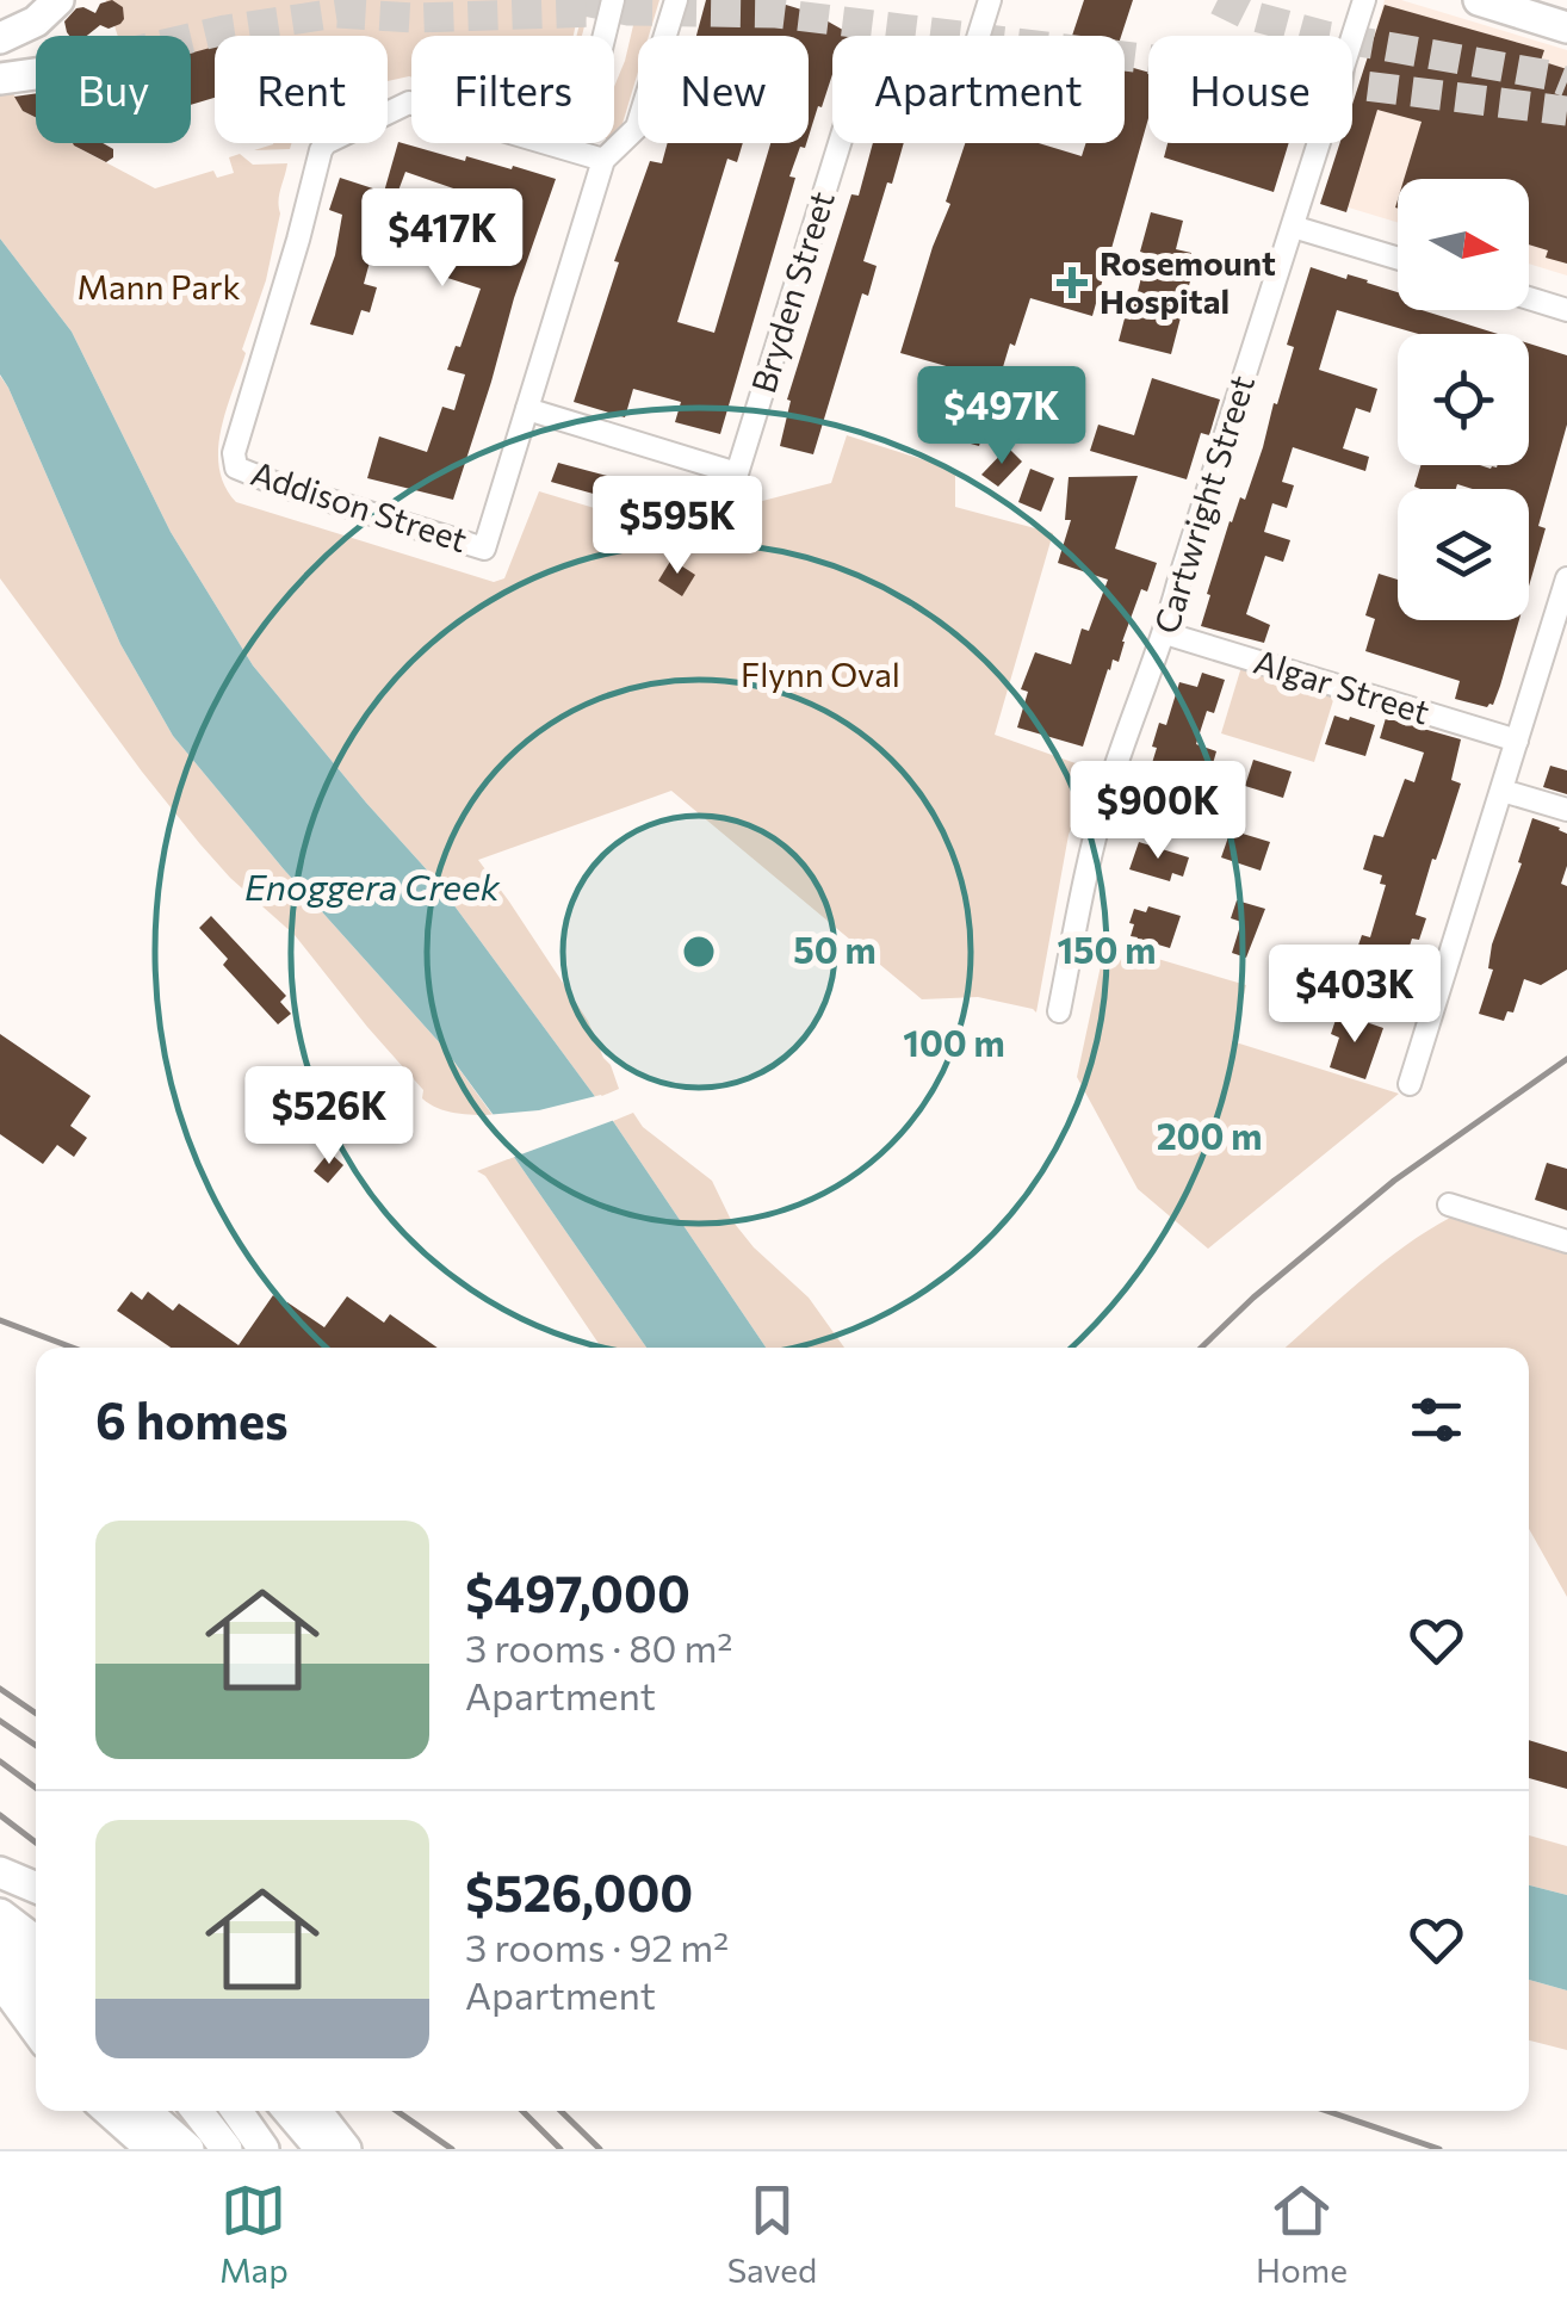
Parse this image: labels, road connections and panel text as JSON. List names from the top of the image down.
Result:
{
  "streets": {
    "street": [
      "Bryden Street",
      "Cartwright Street",
      "Addison Street",
      "Algar Street"
    ]
  },
  "crossings": [
    ["Bryden Street", "Addison Street"],
    ["Cartwright Street", "Algar Street"]
  ],
  "water": ["Enoggera Creek"],
  "parks": ["Mann Park", "Flynn Oval"],
  "places": {
    "health": ["Rosemount Hospital"]
  },
  "north": "right",
  "page": {
    "chip": [
      "Buy",
      "Rent",
      "Filters",
      "New",
      "Apartment",
      "House"
    ],
    "price": [
      "$417K",
      "$497K",
      "$595K",
      "$900K",
      "$403K",
      "$526K"
    ],
    "heading": "6 homes",
    "list": [
      {
        "name": "$497,000",
        "note": "3 rooms · 80 m² · Apartment"
      },
      {
        "name": "$526,000",
        "note": "3 rooms · 92 m² · Apartment"
      }
    ],
    "tabs": ["Map", "Saved", "Home"]
  },
  "rings": [
    "50 m",
    "150 m",
    "100 m",
    "200 m"
  ]
}
